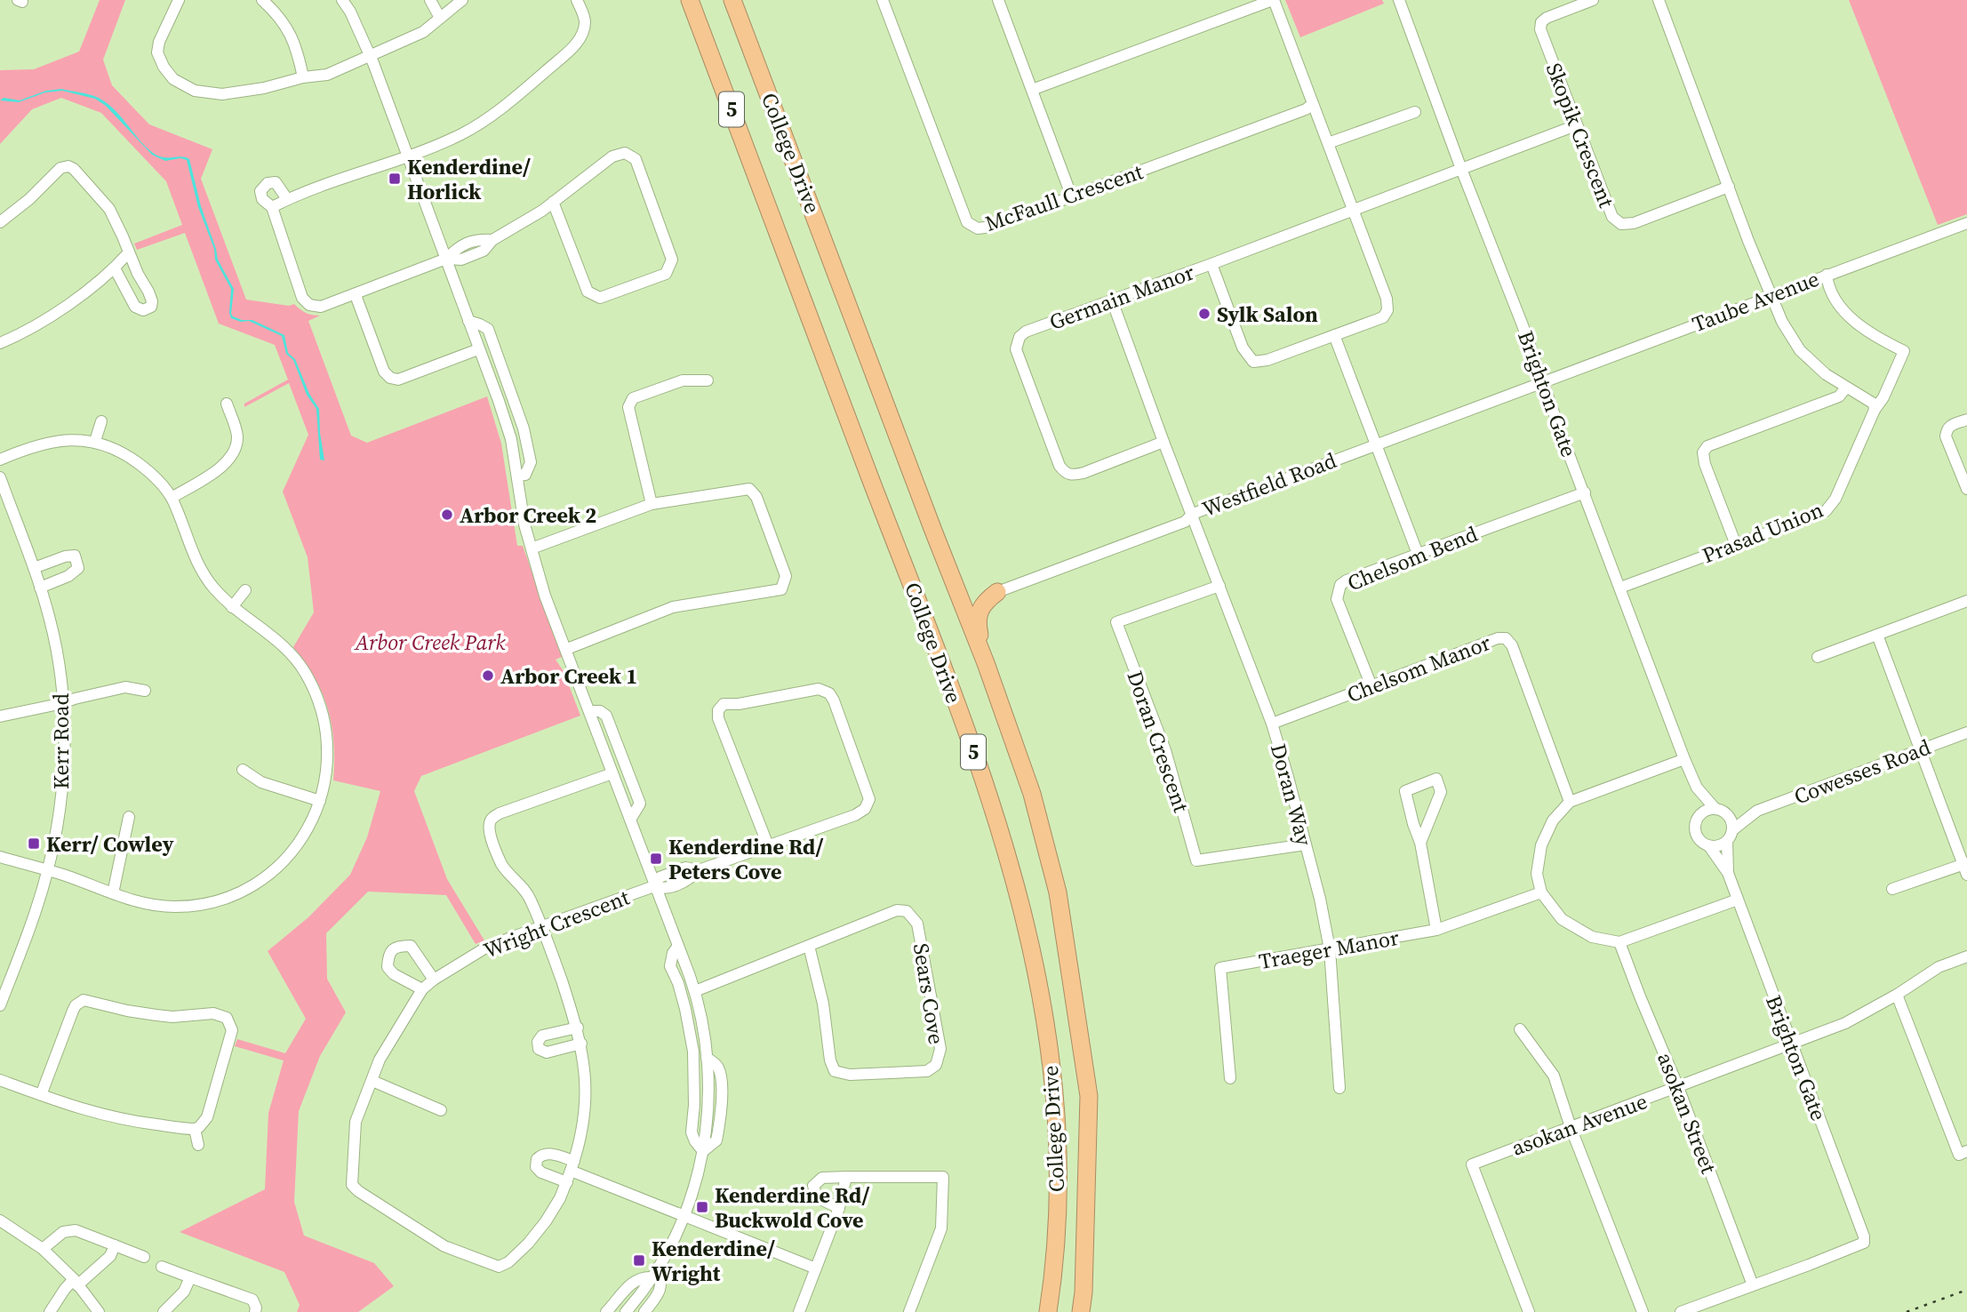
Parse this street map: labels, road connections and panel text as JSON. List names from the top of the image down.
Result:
{
  "streets": {
    "highway": ["5", "College Drive"],
    "street": [
      "Skopik Crescent",
      "McFaull Crescent",
      "Germain Manor",
      "Taube Avenue",
      "Brighton Gate",
      "Westfield Road",
      "Prasad Union",
      "Chelsom Bend",
      "Chelsom Manor",
      "Kerr Road",
      "Doran Crescent",
      "Cowesses Road",
      "Doran Way",
      "Wright Crescent",
      "Traeger Manor",
      "Sears Cove",
      "asokan Street",
      "asokan Avenue"
    ]
  },
  "crossings": [
    ["Skopik Crescent", "Germain Manor"],
    ["Germain Manor", "Brighton Gate"],
    ["Germain Manor", "Doran Way"],
    ["Taube Avenue", "Brighton Gate"],
    ["Taube Avenue", "Westfield Road"],
    ["Taube Avenue", "Prasad Union"],
    ["Brighton Gate", "Westfield Road"],
    ["Brighton Gate", "Prasad Union"],
    ["Brighton Gate", "Chelsom Bend"],
    ["Brighton Gate", "Cowesses Road"],
    ["Brighton Gate", "asokan Street"],
    ["Brighton Gate", "asokan Avenue"],
    ["Westfield Road", "Doran Way"],
    ["Chelsom Bend", "Chelsom Manor"],
    ["Chelsom Manor", "Doran Way"],
    ["Doran Crescent", "Doran Way"],
    ["Doran Way", "Traeger Manor"],
    ["asokan Street", "asokan Avenue"]
  ],
  "parks": ["Arbor Creek Park"],
  "places": {
    "transit": [
      "Kenderdine/ Horlick",
      "Kerr/ Cowley",
      "Kenderdine Rd/ Peters Cove",
      "Kenderdine Rd/ Buckwold Cove",
      "Kenderdine/ Wright"
    ],
    "other": ["Sylk Salon", "Arbor Creek 2", "Arbor Creek 1"]
  }
}
